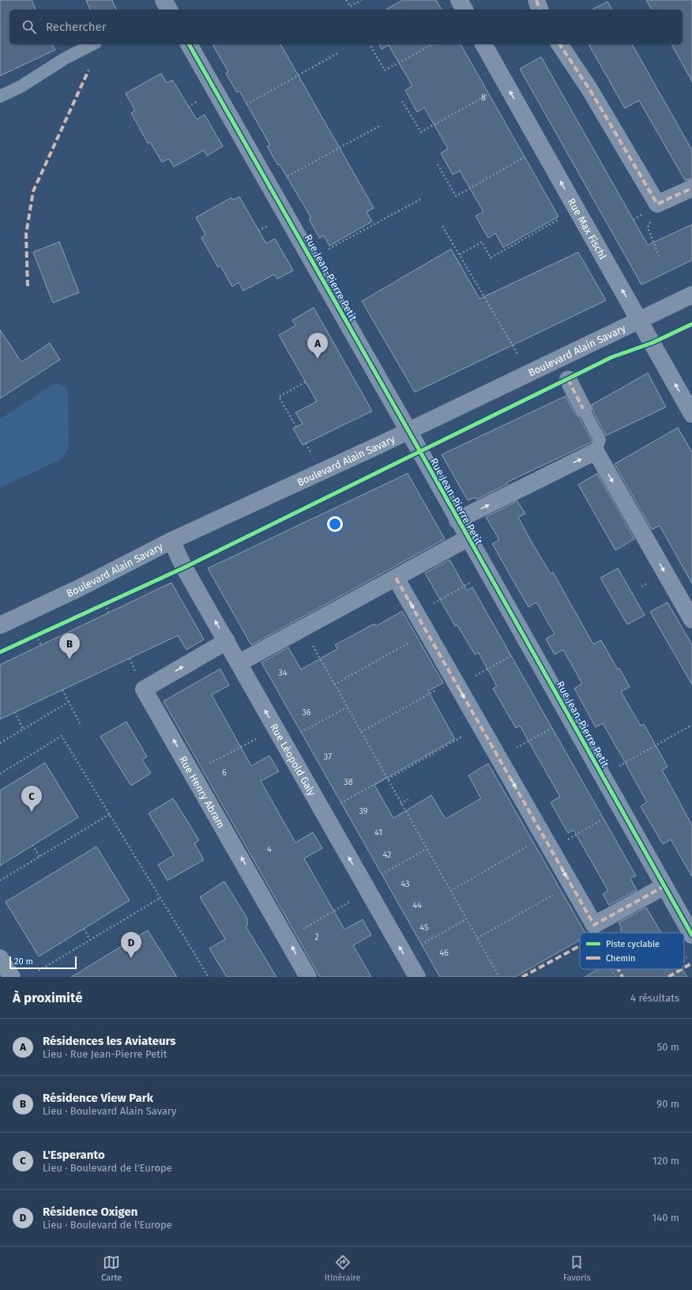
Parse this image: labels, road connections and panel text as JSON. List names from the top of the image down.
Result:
{
  "streets": {
    "street": [
      "Rue Max Fischl",
      "Rue Jean-Pierre Petit",
      "Boulevard Alain Savary",
      "Rue Léopold Galy",
      "Rue Henry Abram"
    ]
  },
  "crossings": [
    ["Rue Max Fischl", "Boulevard Alain Savary"],
    ["Rue Jean-Pierre Petit", "Boulevard Alain Savary"],
    ["Boulevard Alain Savary", "Rue Léopold Galy"],
    ["Rue Léopold Galy", "Rue Henry Abram"]
  ],
  "one_way": ["Rue Léopold Galy", "Rue Henry Abram"],
  "house_numbers": [
    "8",
    "34",
    "36",
    "37",
    "6",
    "38",
    "39",
    "41",
    "4",
    "42",
    "43",
    "44",
    "45",
    "2",
    "46"
  ],
  "legend": ["Piste cyclable", "Chemin"],
  "scale_bar": "20 m",
  "page": {
    "search": "Rechercher",
    "pins": [
      "A",
      "B",
      "C",
      "D"
    ],
    "scale": "20 m",
    "heading": ["À proximité", "4 résultats"],
    "list": [
      {
        "mark": "A",
        "name": "Résidences les Aviateurs",
        "note": "Lieu · Rue Jean-Pierre Petit",
        "value": "50 m"
      },
      {
        "mark": "B",
        "name": "Résidence View Park",
        "note": "Lieu · Boulevard Alain Savary",
        "value": "90 m"
      },
      {
        "mark": "C",
        "name": "L'Esperanto",
        "note": "Lieu · Boulevard de l'Europe",
        "value": "120 m"
      },
      {
        "mark": "D",
        "name": "Résidence Oxigen",
        "note": "Lieu · Boulevard de l'Europe",
        "value": "140 m"
      }
    ],
    "nav": ["Carte", "Itinéraire", "Favoris"]
  }
}
